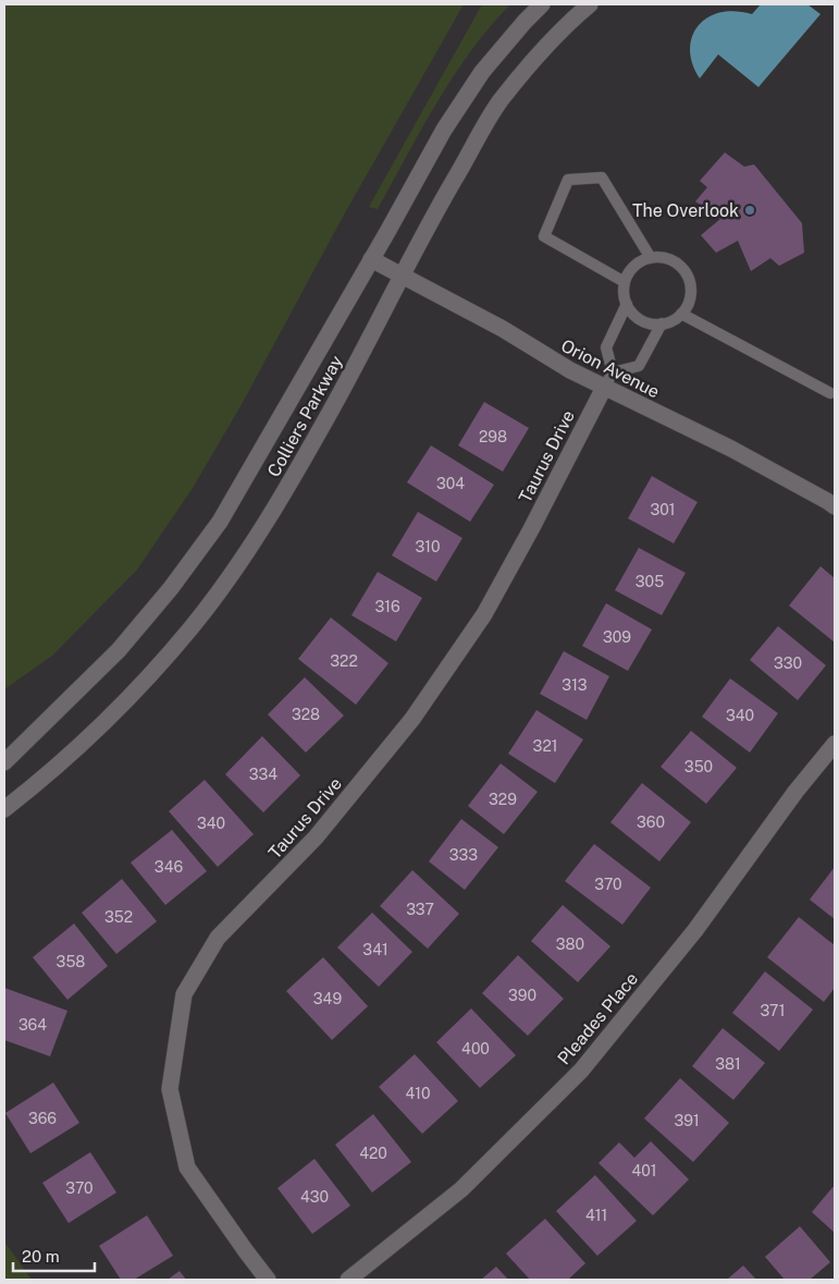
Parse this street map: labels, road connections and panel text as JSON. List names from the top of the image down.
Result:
{
  "streets": {
    "street": [
      "Orion Avenue",
      "Colliers Parkway",
      "Taurus Drive",
      "Pleades Place"
    ]
  },
  "crossings": [
    ["Orion Avenue", "Colliers Parkway"],
    ["Orion Avenue", "Taurus Drive"]
  ],
  "places": ["The Overlook"],
  "house_numbers": [
    "298",
    "304",
    "301",
    "310",
    "305",
    "316",
    "309",
    "322",
    "330",
    "313",
    "328",
    "340",
    "321",
    "350",
    "334",
    "329",
    "360",
    "340",
    "333",
    "346",
    "370",
    "337",
    "352",
    "380",
    "341",
    "358",
    "390",
    "349",
    "371",
    "364",
    "400",
    "381",
    "410",
    "366",
    "391",
    "420",
    "401",
    "370",
    "430",
    "411"
  ],
  "scale_bar": "20 m"
}
